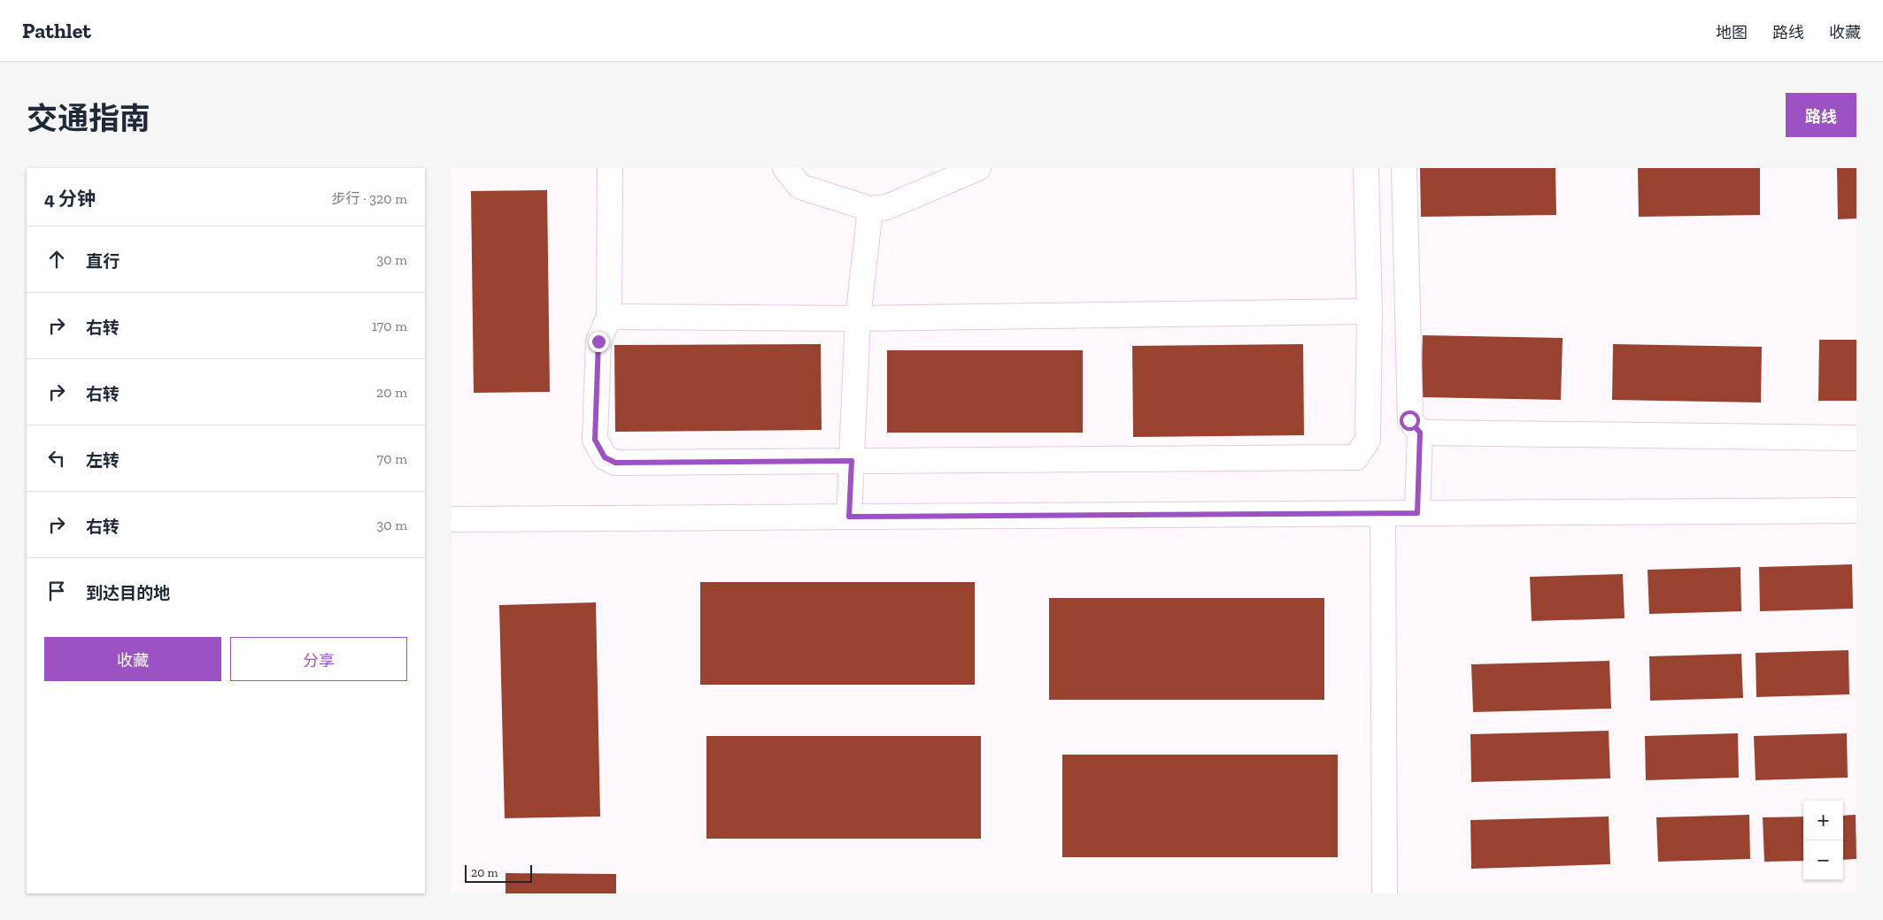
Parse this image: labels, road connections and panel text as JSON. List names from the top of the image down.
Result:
{
  "scale_bar": "20 m",
  "page": {
    "header": "Pathlet",
    "nav": ["地图", "路线", "收藏"],
    "title": "交通指南",
    "buttons": [
      "路线",
      ["收藏", "分享"]
    ],
    "heading": ["4 分钟", "步行 · 320 m"],
    "list": [
      ["直行", "30 m"],
      ["右转", "170 m"],
      ["右转", "20 m"],
      ["左转", "70 m"],
      ["右转", "30 m"],
      "到达目的地"
    ],
    "map_buttons": ["+", "−"],
    "scale": "20 m"
  }
}
